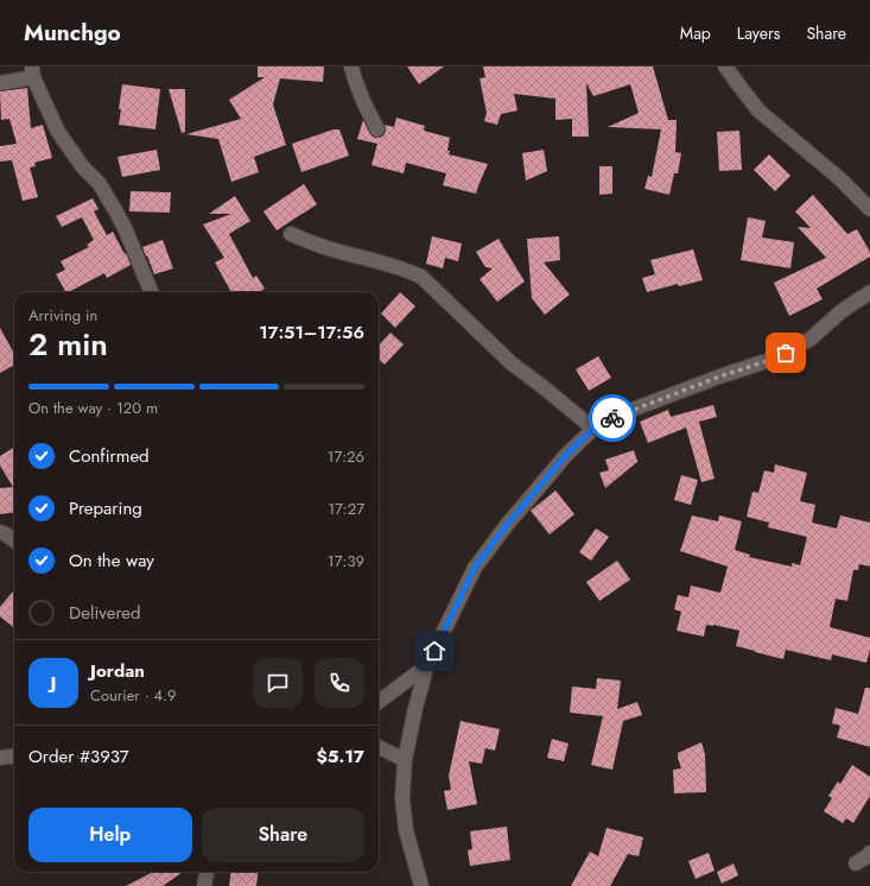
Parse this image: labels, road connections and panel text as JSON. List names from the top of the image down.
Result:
{
  "page": {
    "header": "Munchgo",
    "nav": ["Map", "Layers", "Share"],
    "heading": ["2 min", "Arriving in", "17:51–17:56"],
    "panel": [
      "Jordan",
      "Courier · 4.9",
      "Order #3937",
      "$5.17"
    ],
    "bar": "On the way · 120 m",
    "list": [
      ["Confirmed", "17:26"],
      ["Preparing", "17:27"],
      ["On the way", "17:39"],
      "Delivered"
    ],
    "round": "J",
    "buttons": ["Help", "Share"]
  }
}
